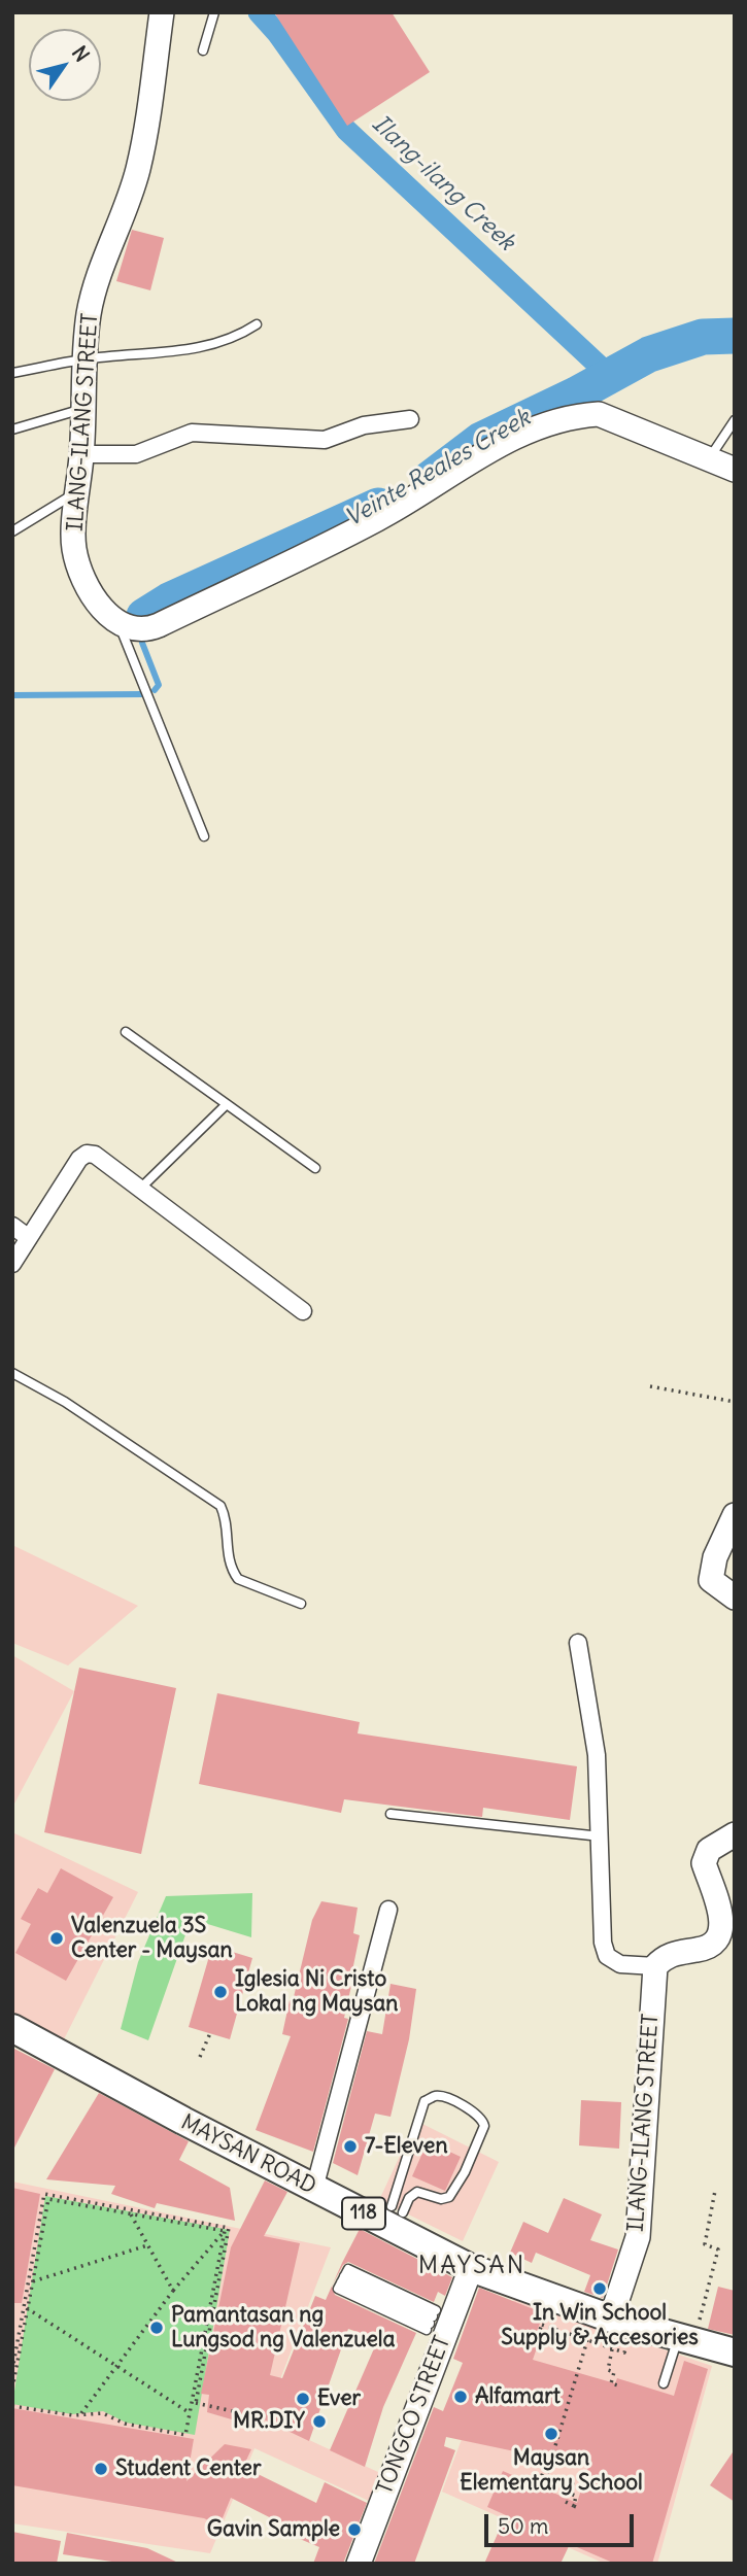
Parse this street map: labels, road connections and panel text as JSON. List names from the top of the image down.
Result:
{
  "streets": {
    "main road": ["MAYSAN ROAD", "118"],
    "street": ["ILANG-ILANG STREET", "TONGCO STREET"]
  },
  "crossings": [
    ["ILANG-ILANG STREET", "MAYSAN ROAD"],
    ["MAYSAN ROAD", "TONGCO STREET"]
  ],
  "districts": ["MAYSAN"],
  "water": ["Ilang-ilang Creek", "Veinte Reales Creek"],
  "places": [
    "Valenzuela 3S Center - Maysan",
    "Iglesia Ni Cristo Lokal ng Maysan",
    "7-Eleven",
    "In Win School Supply & Accesories",
    "Pamantasan ng Lungsod ng Valenzuela",
    "Alfamart",
    "Ever",
    "MR.DIY",
    "Maysan Elementary School",
    "Student Center",
    "Gavin Sample"
  ],
  "scale_bar": "50 m",
  "north": "top right"
}
